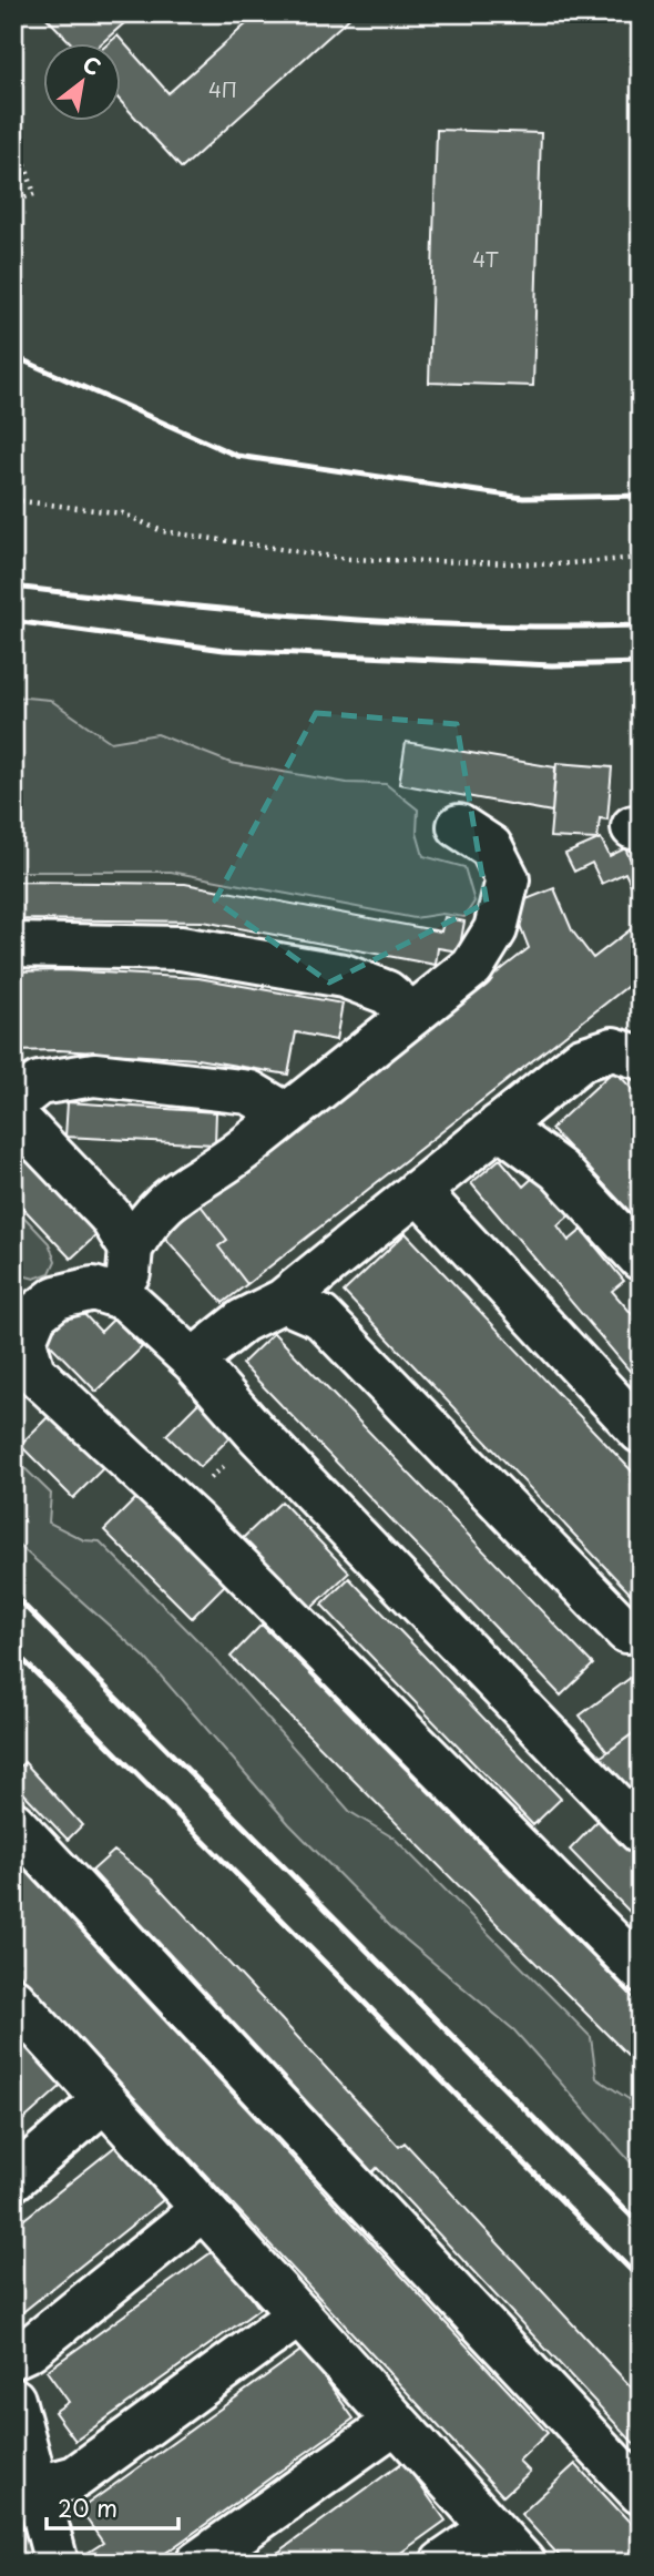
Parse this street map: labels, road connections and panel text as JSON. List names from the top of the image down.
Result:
{
  "house_numbers": ["4П", "4Т"],
  "scale_bar": "20 m",
  "north": "top right"
}
